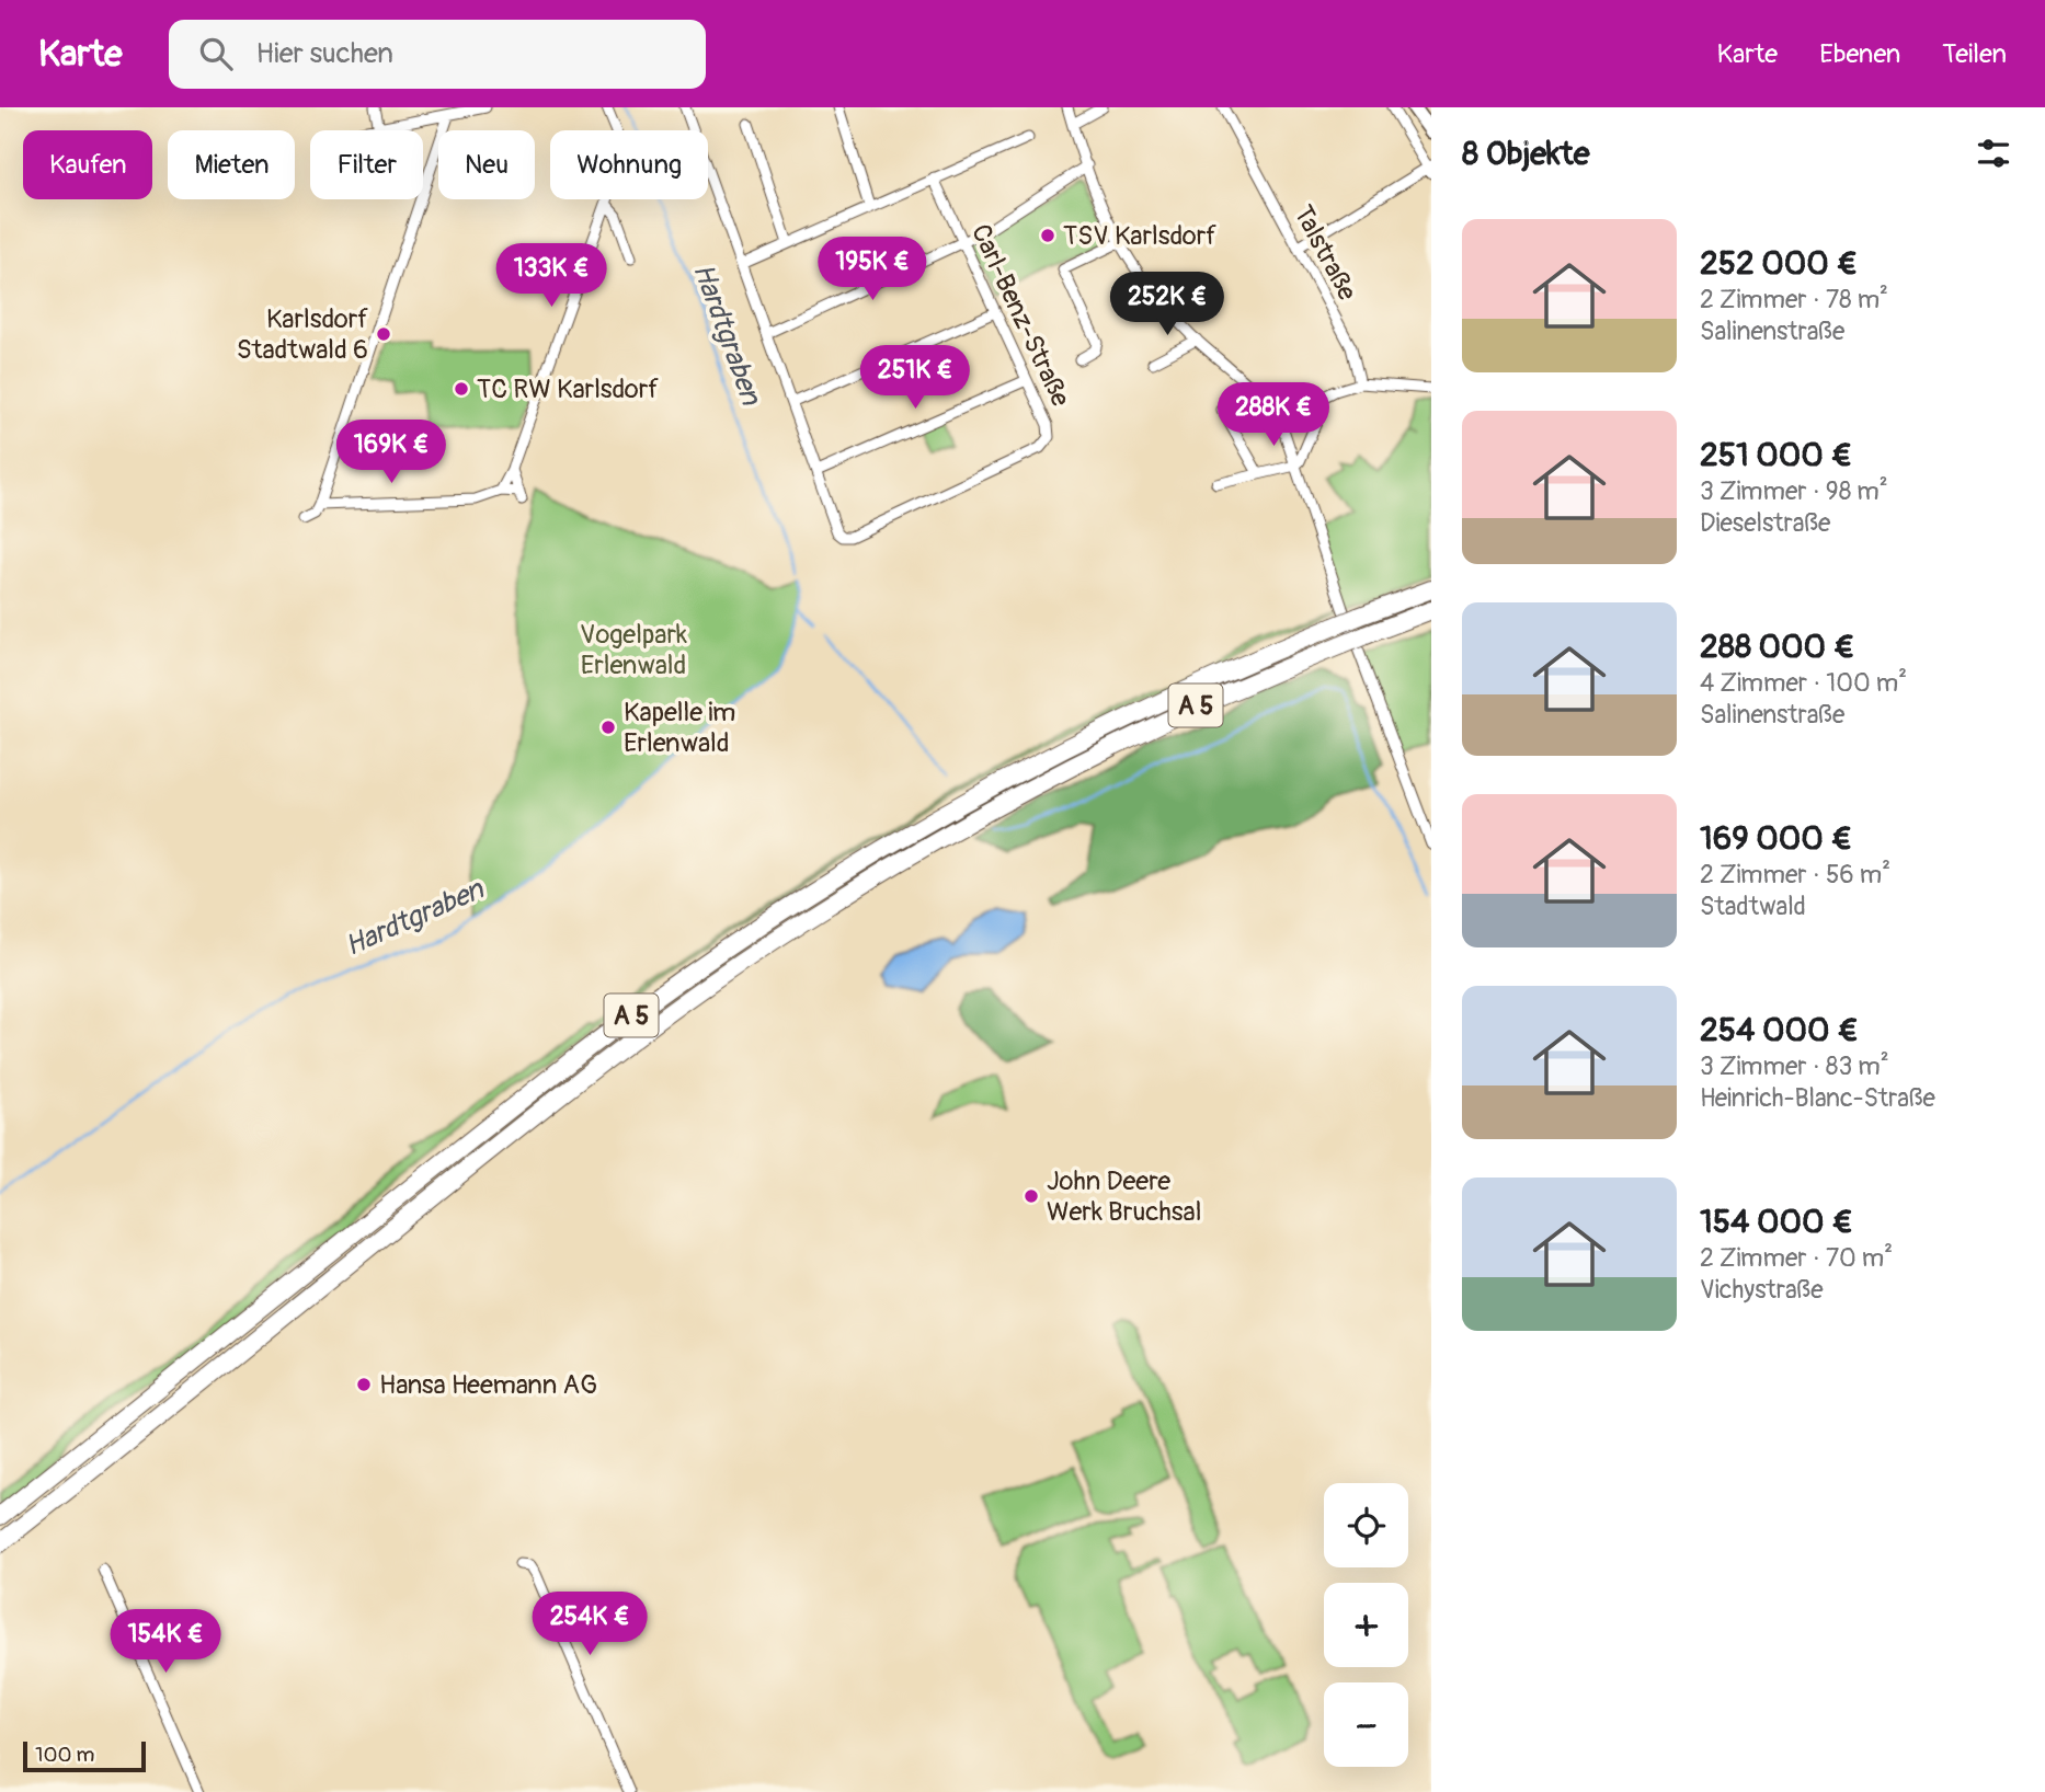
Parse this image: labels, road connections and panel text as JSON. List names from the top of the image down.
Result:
{
  "streets": {
    "highway": ["A 5"],
    "street": ["Talstraße", "Carl-Benz-Straße"]
  },
  "water": ["Hardtgraben"],
  "parks": ["Vogelpark Erlenwald"],
  "places": [
    "TSV Karlsdorf",
    "Karlsdorf Stadtwald 6",
    "TC RW Karlsdorf",
    "Kapelle im Erlenwald",
    "John Deere Werk Bruchsal",
    "Hansa Heemann AG"
  ],
  "scale_bar": "100 m",
  "page": {
    "header": "Karte",
    "search": "Hier suchen",
    "nav": ["Karte", "Ebenen", "Teilen"],
    "heading": "8 Objekte",
    "chip": [
      "Kaufen",
      "Mieten",
      "Filter",
      "Neu",
      "Wohnung"
    ],
    "list": [
      {
        "name": "252 000 €",
        "note": "2 Zimmer · 78 m² · Salinenstraße"
      },
      {
        "name": "251 000 €",
        "note": "3 Zimmer · 98 m² · Dieselstraße"
      },
      {
        "name": "288 000 €",
        "note": "4 Zimmer · 100 m² · Salinenstraße"
      },
      {
        "name": "169 000 €",
        "note": "2 Zimmer · 56 m² · Stadtwald"
      },
      {
        "name": "254 000 €",
        "note": "3 Zimmer · 83 m² · Heinrich-Blanc-Straße"
      },
      {
        "name": "154 000 €",
        "note": "2 Zimmer · 70 m² · Vichystraße"
      }
    ],
    "price": [
      "195K €",
      "133K €",
      "252K €",
      "251K €",
      "288K €",
      "169K €",
      "254K €",
      "154K €"
    ],
    "map_buttons": ["+", "−"],
    "scale": "100 m"
  }
}
